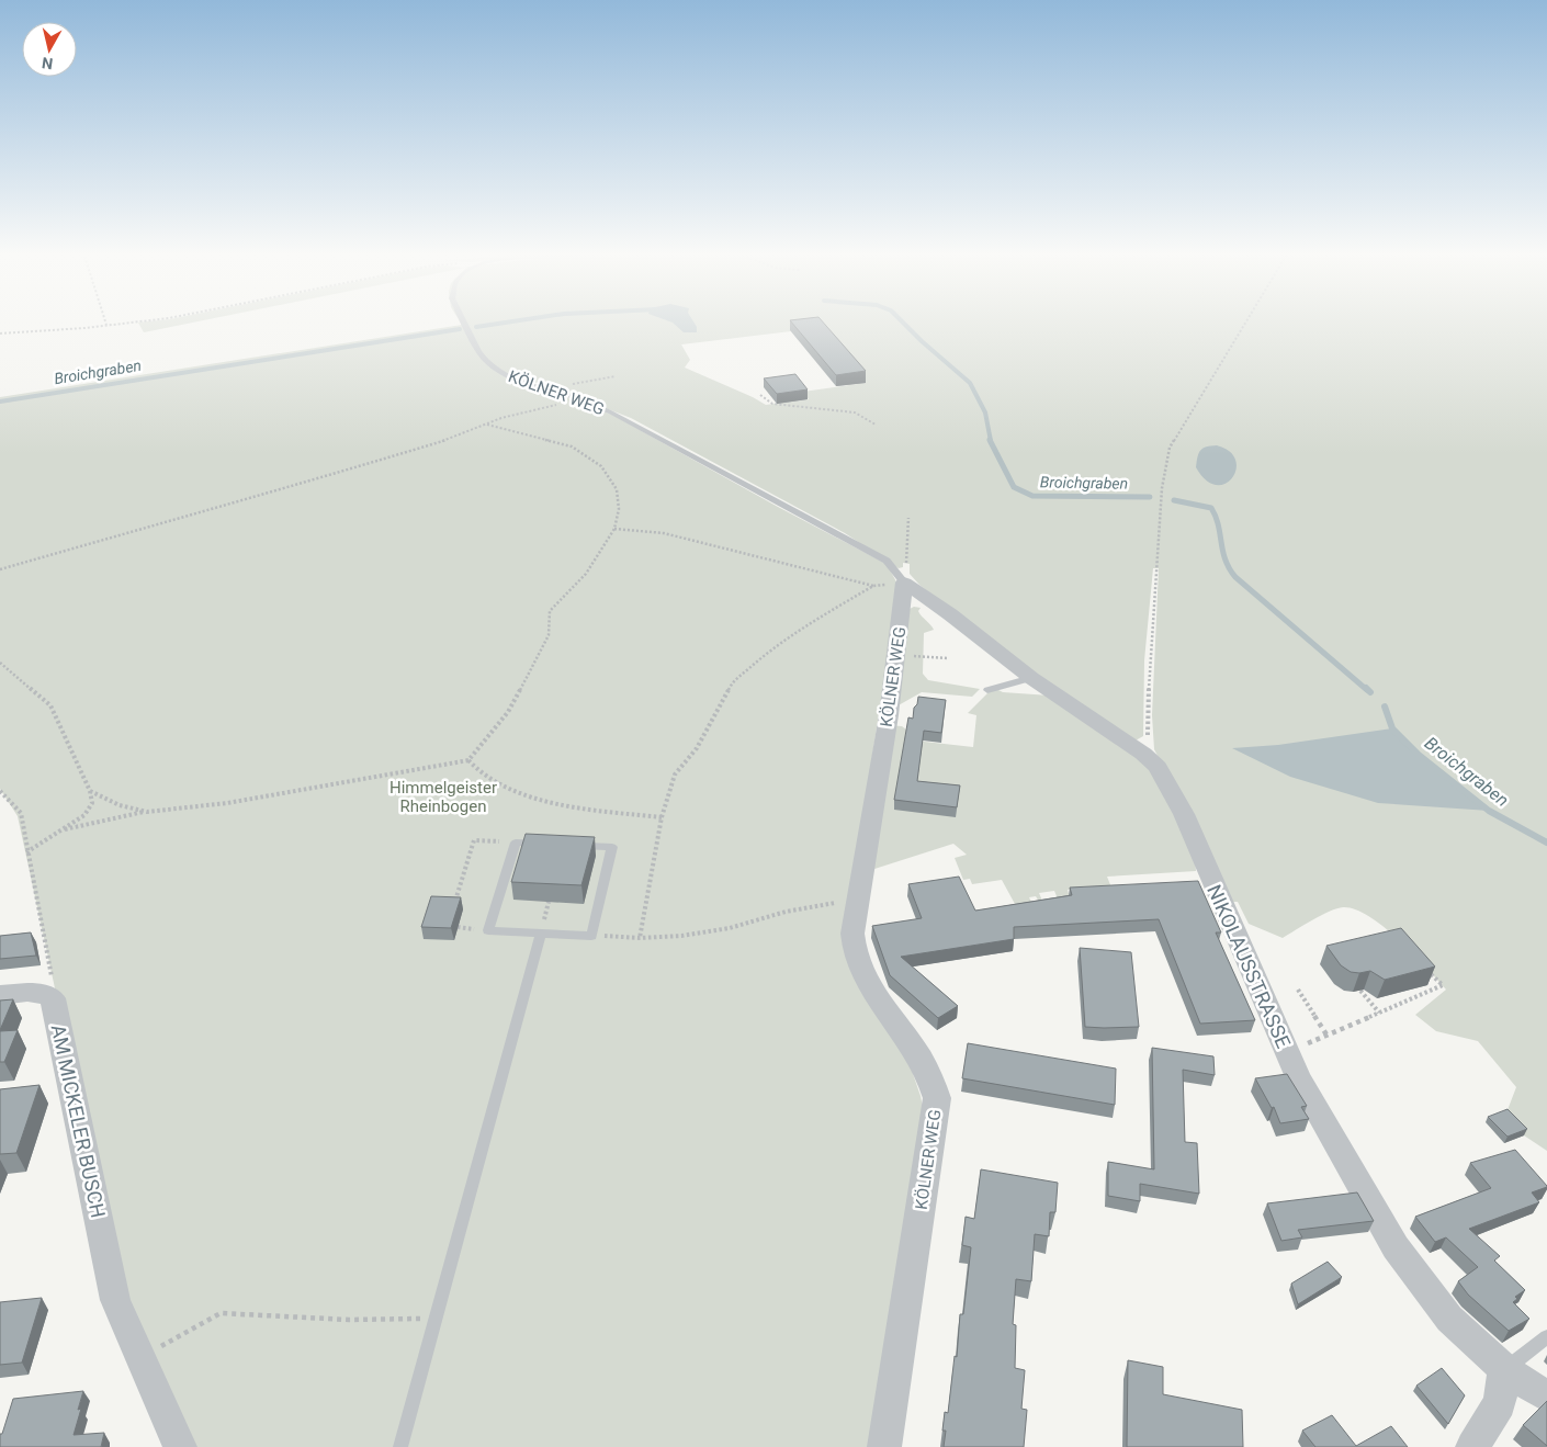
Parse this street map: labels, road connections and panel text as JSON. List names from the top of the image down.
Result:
{
  "streets": {
    "street": ["KÖLNER WEG", "NIKOLAUSSTRASSE", "AM MICKELER BUSCH"]
  },
  "crossings": [
    ["KÖLNER WEG", "NIKOLAUSSTRASSE"]
  ],
  "water": ["Broichgraben"],
  "parks": ["Himmelgeister Rheinbogen"],
  "north": "bottom"
}
